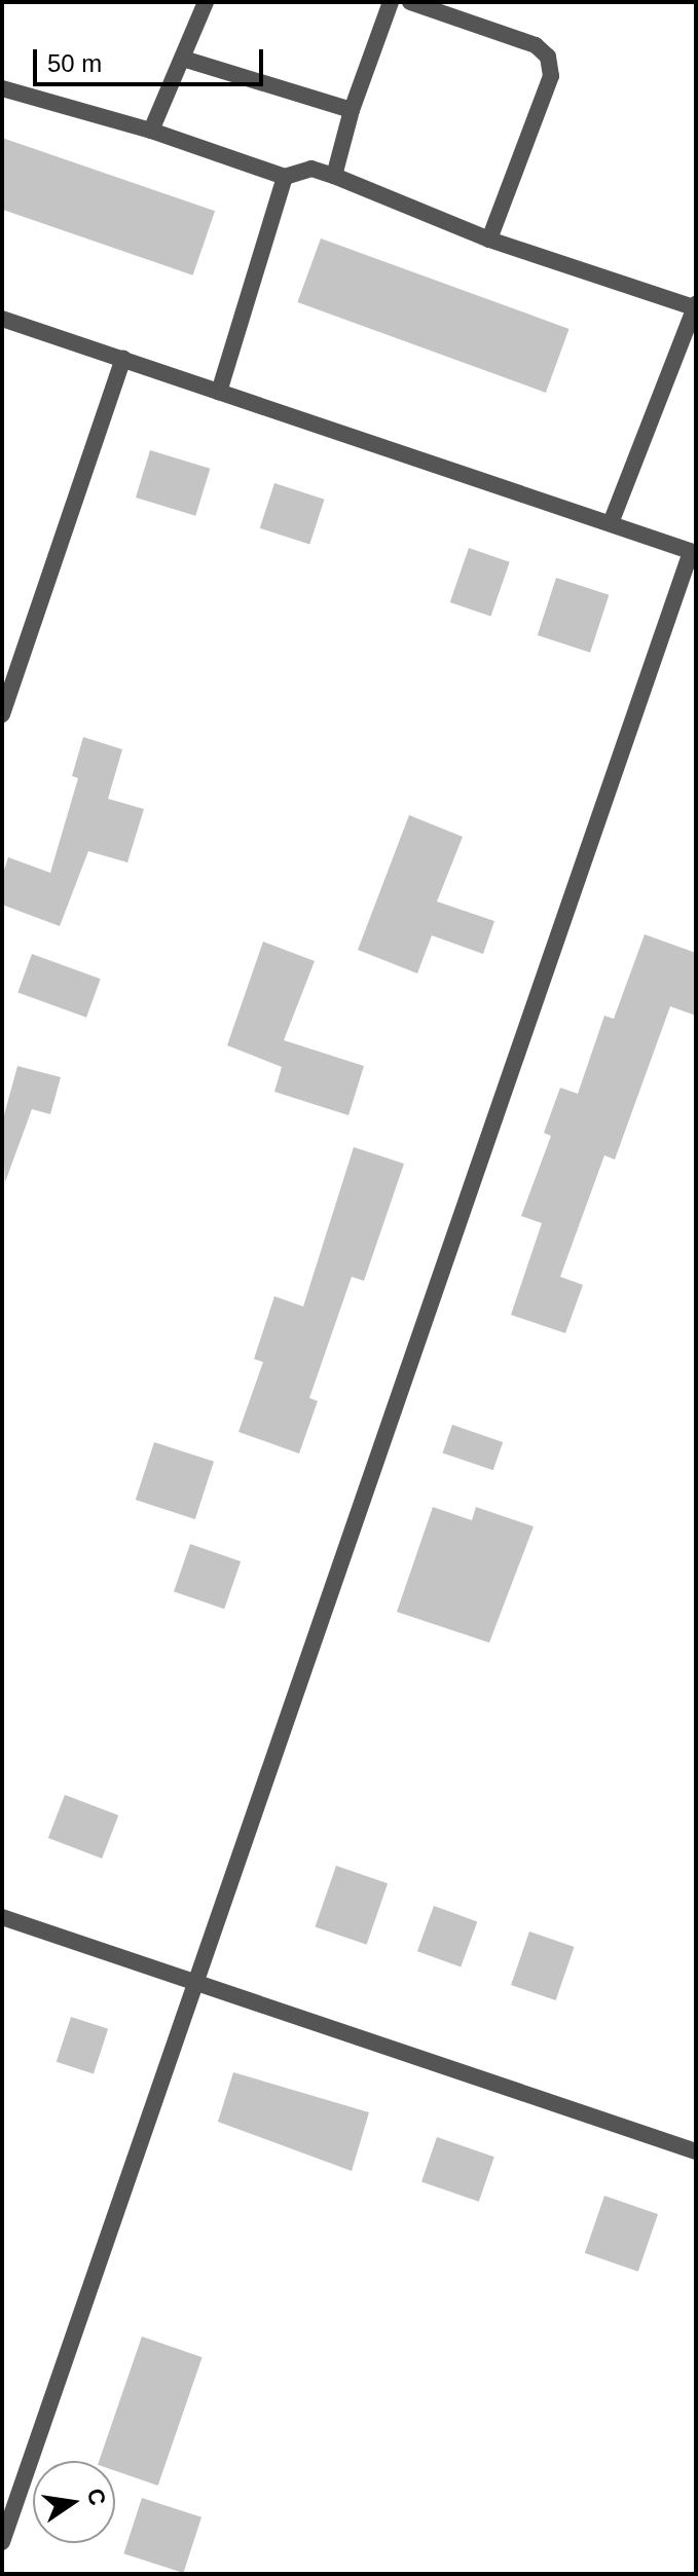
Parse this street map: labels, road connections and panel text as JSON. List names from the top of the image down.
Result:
{
  "scale_bar": "50 m",
  "north": "right"
}
